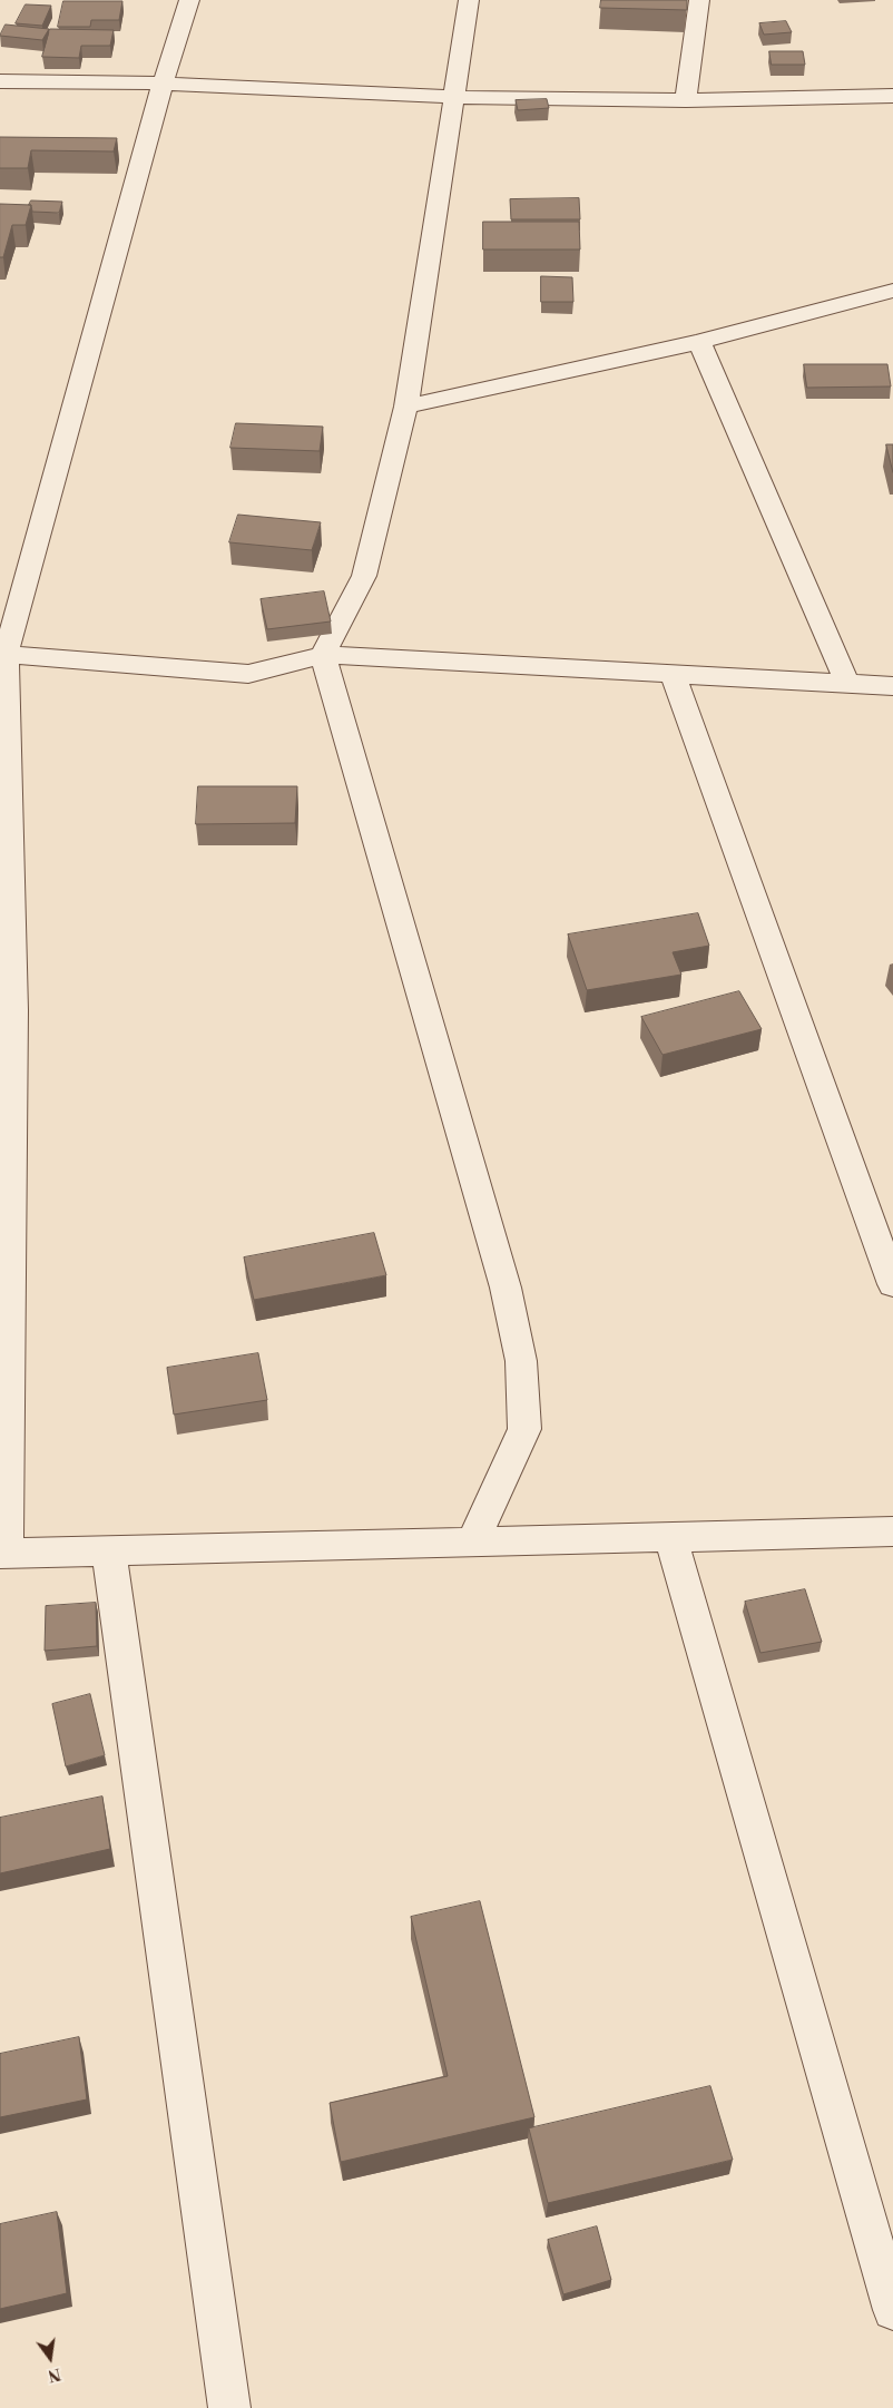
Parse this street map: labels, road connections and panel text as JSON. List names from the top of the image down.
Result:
{
  "north": "bottom"
}
